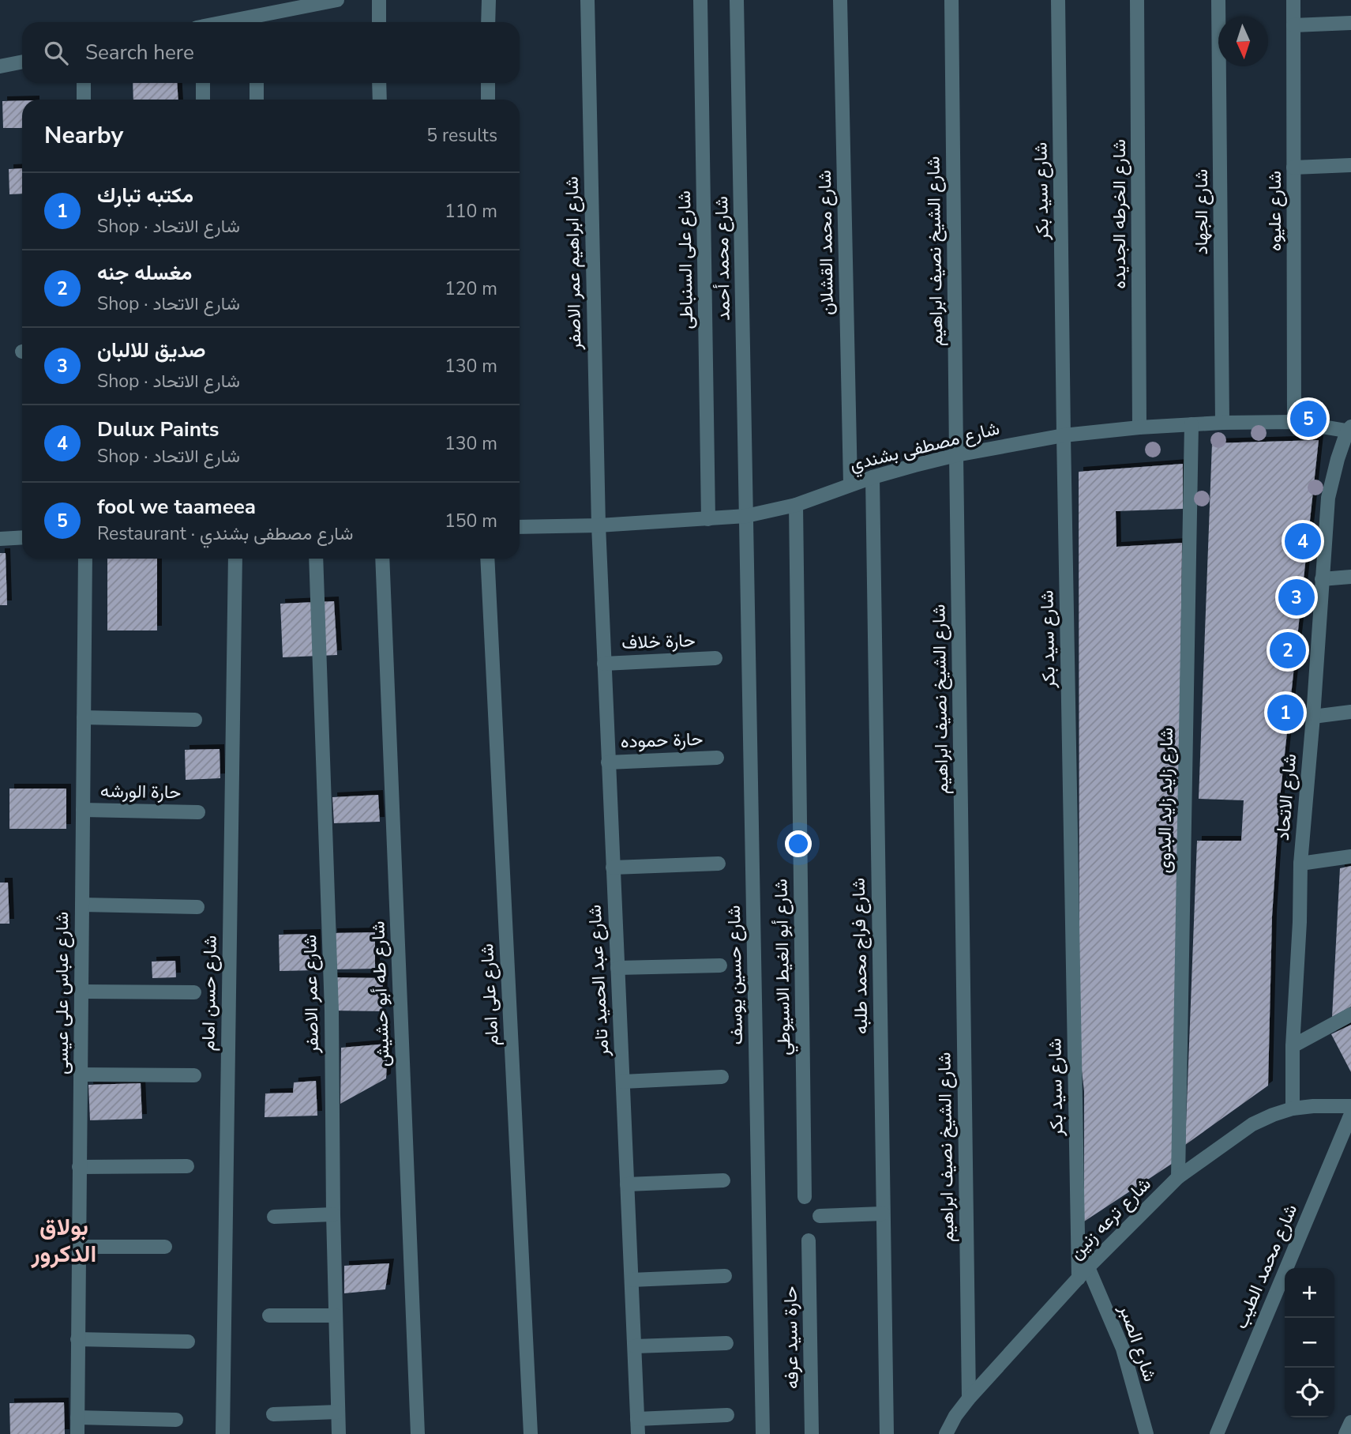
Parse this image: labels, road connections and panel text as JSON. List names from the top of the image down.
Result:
{
  "streets": {
    "street": [
      "شارع سيد بكر",
      "شارع عليوه",
      "شارع الجهاد",
      "شارع الخرطه الجديده",
      "شارع محمد القشلان",
      "شارع الشيخ نصيف ابراهيم",
      "شارع محمد أحمد",
      "شارع على السنباطى",
      "شارع ابراهيم عمر الاصفر",
      "شارع مصطفى بشندي",
      "حارة خلاف",
      "حارة حموده",
      "حارة الورشه",
      "شارع الاتحاد",
      "شارع زايد زايد البدوى",
      "شارع فراج محمد طلبه",
      "شارع أبو الغيط الاسيوطي",
      "شارع حسين يوسف",
      "شارع عبد الحميد تامر",
      "شارع عباس على عيسى",
      "شارع حسن امام",
      "شارع عمر الاصفر",
      "شارع طه أبو حشيش",
      "شارع على امام",
      "شارع ترعه زنين",
      "شارع محمد الطيب",
      "حارة سيد عرفه",
      "شارع الصبر"
    ]
  },
  "crossings": [
    ["شارع سيد بكر", "شارع مصطفى بشندي"],
    ["شارع سيد بكر", "شارع ترعه زنين"],
    ["شارع سيد بكر", "شارع الصبر"],
    ["شارع عليوه", "شارع مصطفى بشندي"],
    ["شارع الجهاد", "شارع مصطفى بشندي"],
    ["شارع الخرطه الجديده", "شارع مصطفى بشندي"],
    ["شارع محمد القشلان", "شارع مصطفى بشندي"],
    ["شارع الشيخ نصيف ابراهيم", "شارع مصطفى بشندي"],
    ["شارع الشيخ نصيف ابراهيم", "شارع ترعه زنين"],
    ["شارع محمد أحمد", "شارع مصطفى بشندي"],
    ["شارع محمد أحمد", "شارع حسين يوسف"],
    ["شارع على السنباطى", "شارع مصطفى بشندي"],
    ["شارع ابراهيم عمر الاصفر", "شارع مصطفى بشندي"],
    ["شارع ابراهيم عمر الاصفر", "شارع عبد الحميد تامر"],
    ["شارع مصطفى بشندي", "شارع الاتحاد"],
    ["شارع مصطفى بشندي", "شارع زايد زايد البدوى"],
    ["شارع مصطفى بشندي", "شارع فراج محمد طلبه"],
    ["شارع مصطفى بشندي", "شارع أبو الغيط الاسيوطي"],
    ["شارع مصطفى بشندي", "شارع حسين يوسف"],
    ["شارع مصطفى بشندي", "شارع عبد الحميد تامر"],
    ["حارة خلاف", "شارع عبد الحميد تامر"],
    ["حارة حموده", "شارع عبد الحميد تامر"],
    ["حارة الورشه", "شارع عباس على عيسى"],
    ["شارع الاتحاد", "شارع ترعه زنين"],
    ["شارع زايد زايد البدوى", "شارع ترعه زنين"],
    ["شارع ترعه زنين", "شارع الصبر"]
  ],
  "districts": ["بولاق الدكرور"],
  "north": "bottom",
  "page": {
    "search": "Search here",
    "heading": ["Nearby", "5 results"],
    "list": [
      {
        "mark": "1",
        "name": "مكتبه تبارك",
        "note": "Shop · شارع الاتحاد",
        "value": "110 m"
      },
      {
        "mark": "2",
        "name": "مغسله جنه",
        "note": "Shop · شارع الاتحاد",
        "value": "120 m"
      },
      {
        "mark": "3",
        "name": "صديق للالبان",
        "note": "Shop · شارع الاتحاد",
        "value": "130 m"
      },
      {
        "mark": "4",
        "name": "Dulux Paints",
        "note": "Shop · شارع الاتحاد",
        "value": "130 m"
      },
      {
        "mark": "5",
        "name": "fool we taameea",
        "note": "Restaurant · شارع مصطفى بشندي",
        "value": "150 m"
      }
    ],
    "pins": [
      "5",
      "4",
      "3",
      "2",
      "1"
    ],
    "map_buttons": ["+", "−"]
  }
}
